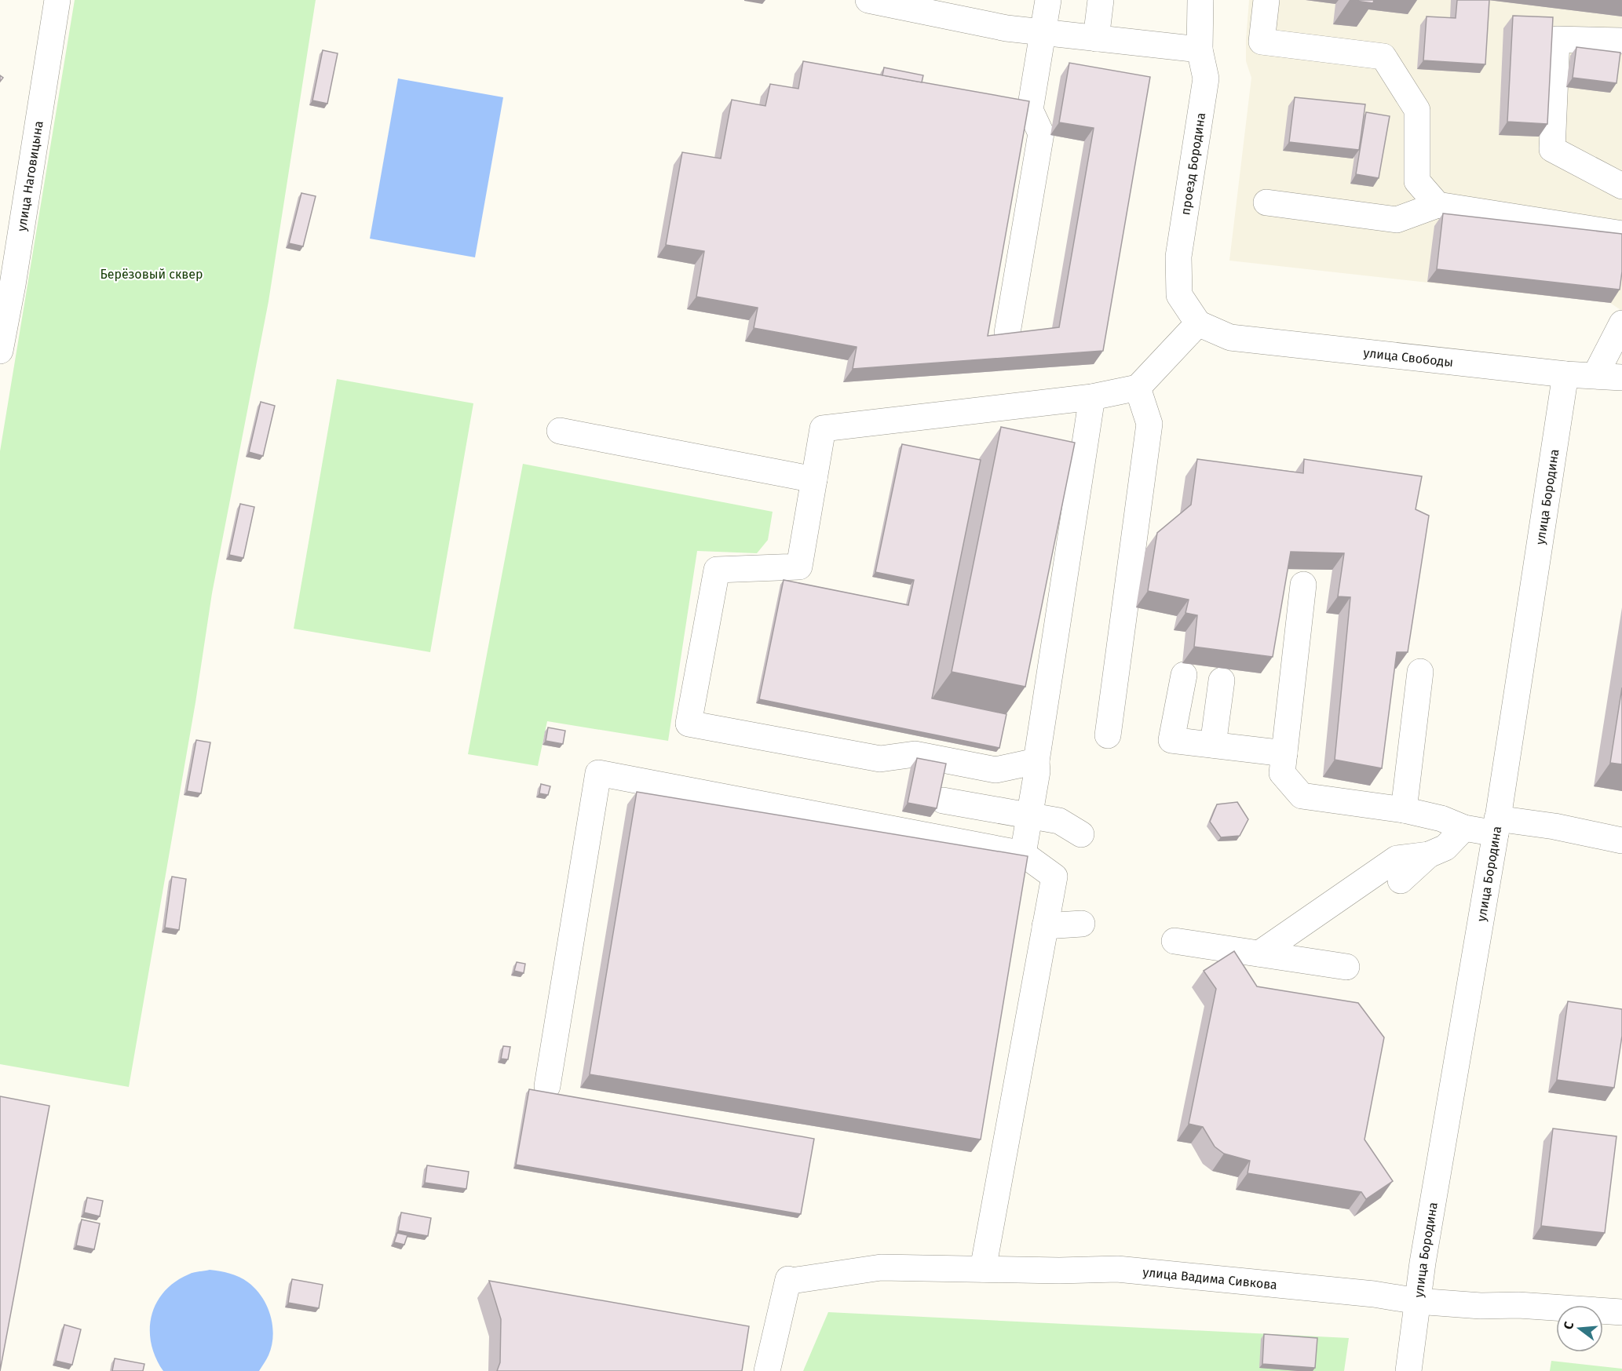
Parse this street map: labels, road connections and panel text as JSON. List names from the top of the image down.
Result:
{
  "streets": {
    "street": [
      "проезд Бородина",
      "улица Наговицына",
      "улица Свободы",
      "улица Бородина",
      "улица Вадима Сивкова"
    ]
  },
  "crossings": [
    ["проезд Бородина", "улица Свободы"],
    ["улица Свободы", "улица Бородина"],
    ["улица Бородина", "улица Вадима Сивкова"]
  ],
  "parks": ["Берёзовый сквер"],
  "north": "left"
}
